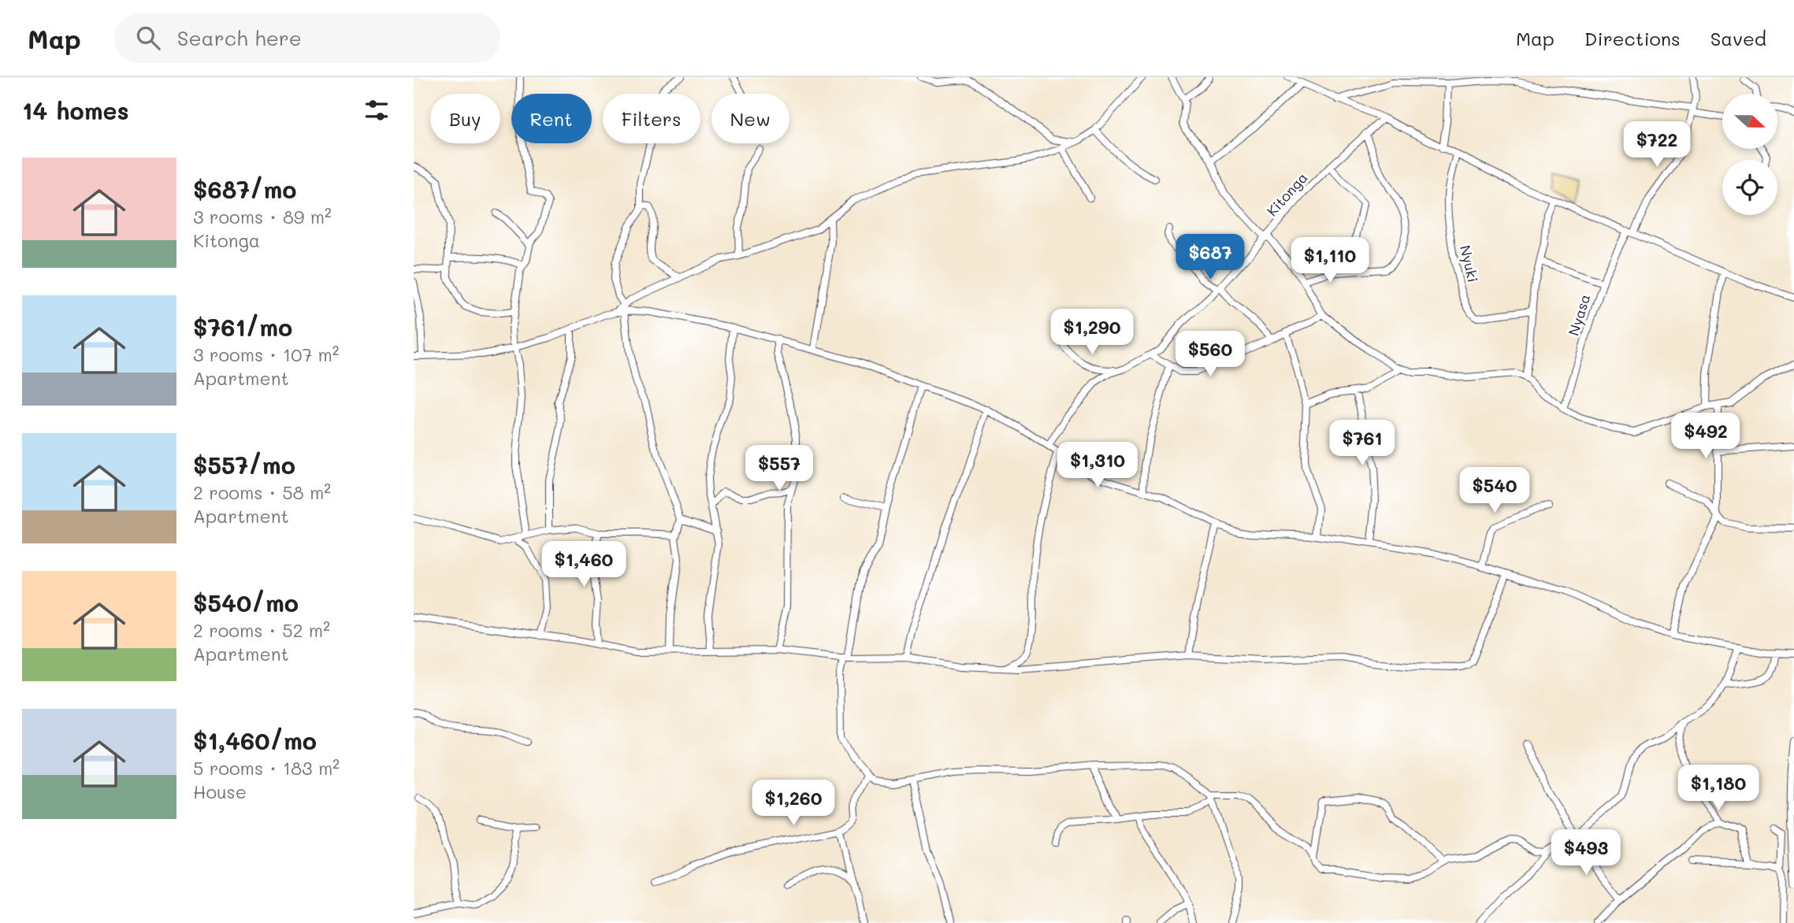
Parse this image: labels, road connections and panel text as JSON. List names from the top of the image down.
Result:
{
  "streets": {
    "street": ["Kitonga", "Nyuki", "Nyasa"]
  },
  "north": "right",
  "page": {
    "header": "Map",
    "search": "Search here",
    "nav": ["Map", "Directions", "Saved"],
    "heading": "14 homes",
    "chip": [
      "Buy",
      "Rent",
      "Filters",
      "New"
    ],
    "price": [
      "$722",
      "$687",
      "$1,110",
      "$1,290",
      "$560",
      "$492",
      "$761",
      "$1,310",
      "$557",
      "$540",
      "$1,460",
      "$1,180",
      "$1,260",
      "$493"
    ],
    "list": [
      {
        "name": "$687/mo",
        "note": "3 rooms · 89 m² · Kitonga"
      },
      {
        "name": "$761/mo",
        "note": "3 rooms · 107 m² · Apartment"
      },
      {
        "name": "$557/mo",
        "note": "2 rooms · 58 m² · Apartment"
      },
      {
        "name": "$540/mo",
        "note": "2 rooms · 52 m² · Apartment"
      },
      {
        "name": "$1,460/mo",
        "note": "5 rooms · 183 m² · House"
      }
    ]
  }
}
